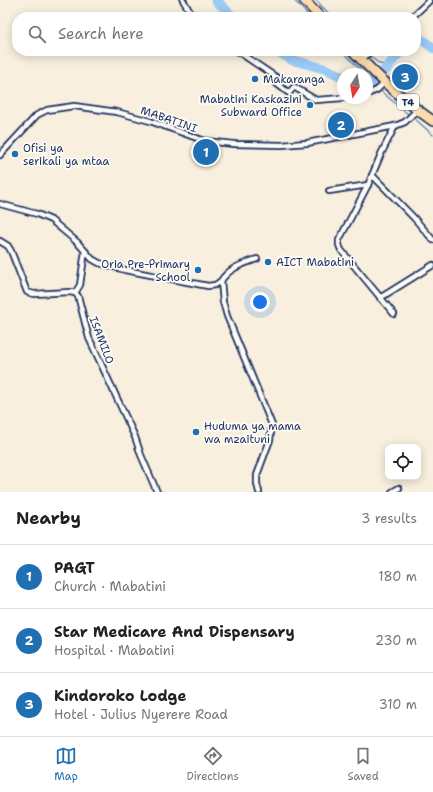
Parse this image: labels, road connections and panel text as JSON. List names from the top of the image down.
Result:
{
  "streets": {
    "highway": ["T4"],
    "street": ["MABATINI", "ISAMILO"]
  },
  "crossings": [
    ["T4", "MABATINI"]
  ],
  "places": [
    "Makaranga",
    "Mabatini Kaskazini Subward Office",
    "Ofisi ya serikali ya mtaa",
    "AICT Mabatini",
    "Oria Pre-Primary School",
    "Huduma ya mama wa mzaituni"
  ],
  "north": "bottom",
  "page": {
    "search": "Search here",
    "pins": ["3", "2", "1"],
    "heading": ["Nearby", "3 results"],
    "list": [
      {
        "mark": "1",
        "name": "PAGT",
        "note": "Church · Mabatini",
        "value": "180 m"
      },
      {
        "mark": "2",
        "name": "Star Medicare And Dispensary",
        "note": "Hospital · Mabatini",
        "value": "230 m"
      },
      {
        "mark": "3",
        "name": "Kindoroko Lodge",
        "note": "Hotel · Julius Nyerere Road",
        "value": "310 m"
      }
    ],
    "nav": ["Map", "Directions", "Saved"]
  }
}
